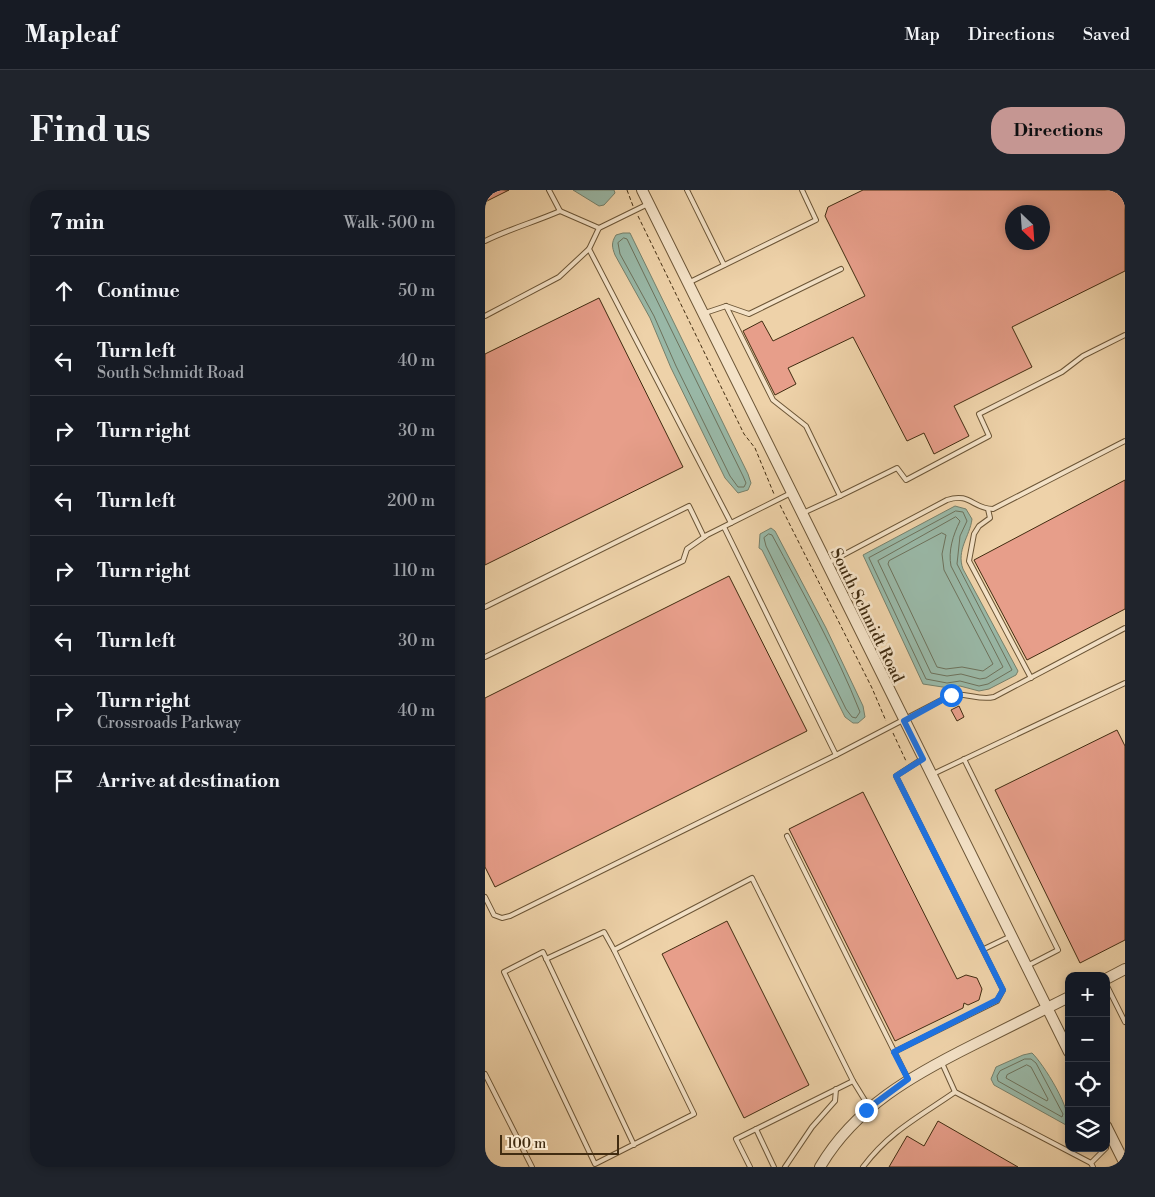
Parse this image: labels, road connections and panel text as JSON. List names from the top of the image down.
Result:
{
  "streets": {
    "street": ["South Schmidt Road"]
  },
  "scale_bar": "100 m",
  "north": "bottom right",
  "page": {
    "header": "Mapleaf",
    "nav": ["Map", "Directions", "Saved"],
    "buttons": "Directions",
    "title": "Find us",
    "heading": ["7 min", "Walk · 500 m"],
    "list": [
      ["Continue", "50 m"],
      ["Turn left", "South Schmidt Road", "40 m"],
      ["Turn right", "30 m"],
      ["Turn left", "200 m"],
      ["Turn right", "110 m"],
      ["Turn left", "30 m"],
      ["Turn right", "Crossroads Parkway", "40 m"],
      "Arrive at destination"
    ],
    "map_buttons": ["+", "−"],
    "scale": "100 m"
  }
}
